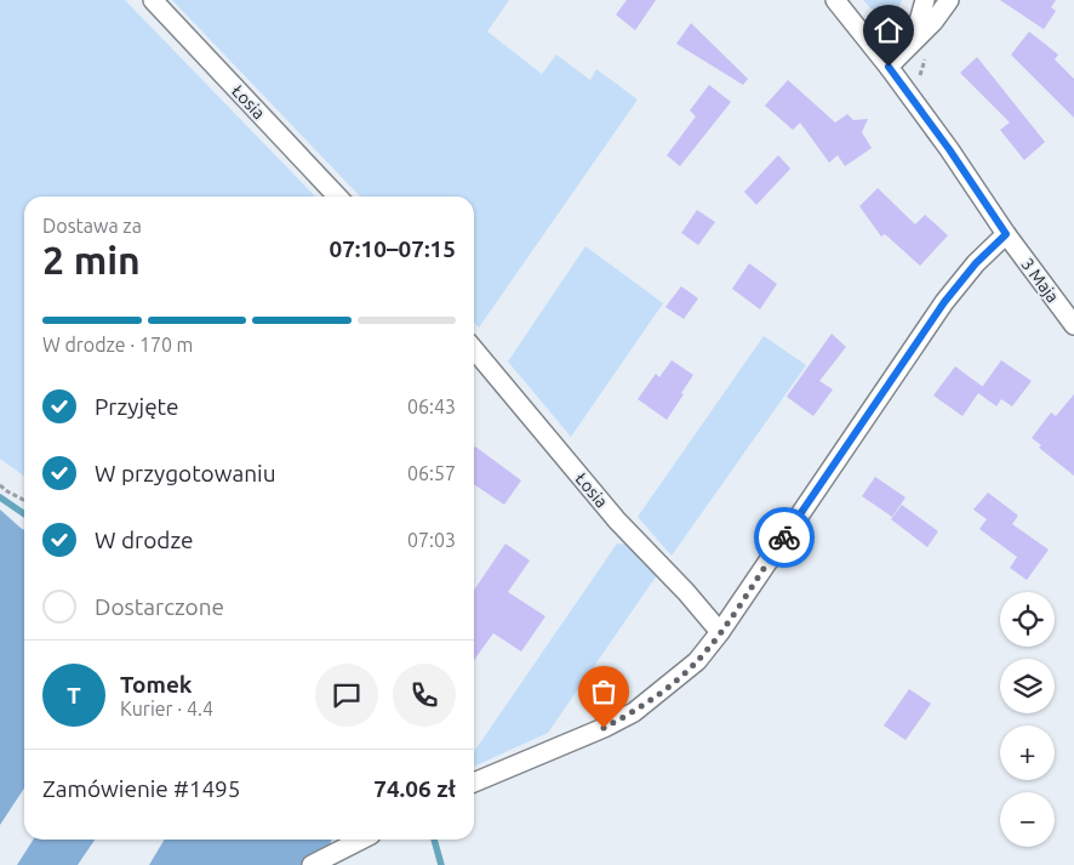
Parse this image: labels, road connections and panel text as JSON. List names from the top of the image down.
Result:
{
  "streets": {
    "street": ["Łosia", "3 Maja"]
  },
  "page": {
    "heading": ["2 min", "Dostawa za", "07:10–07:15"],
    "panel": [
      "Tomek",
      "Kurier · 4.4",
      "Zamówienie #1495",
      "74.06 zł"
    ],
    "bar": "W drodze · 170 m",
    "list": [
      ["Przyjęte", "06:43"],
      ["W przygotowaniu", "06:57"],
      ["W drodze", "07:03"],
      "Dostarczone"
    ],
    "map_buttons": ["+", "−"],
    "round": "T"
  }
}
